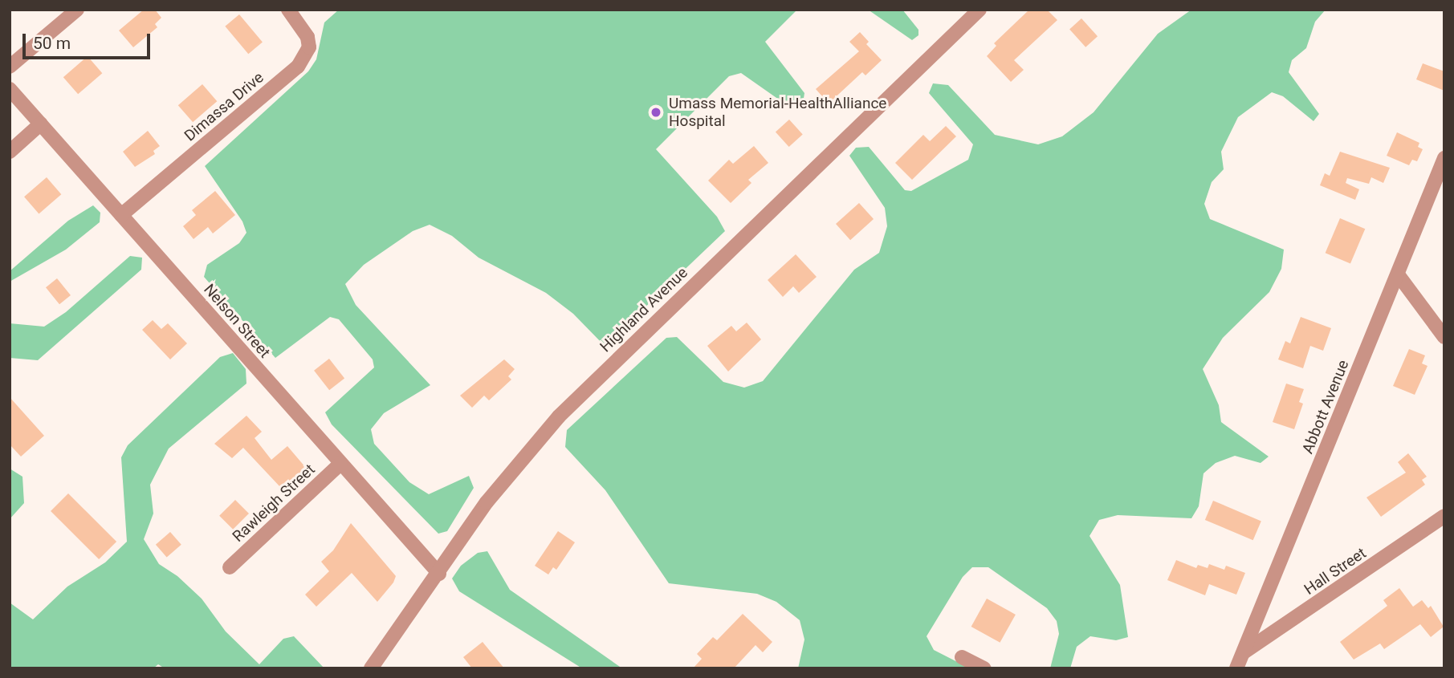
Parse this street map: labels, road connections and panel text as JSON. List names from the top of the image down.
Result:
{
  "streets": {
    "street": [
      "Dimassa Drive",
      "Highland Avenue",
      "Nelson Street",
      "Abbott Avenue",
      "Rawleigh Street",
      "Hall Street"
    ]
  },
  "crossings": [
    ["Dimassa Drive", "Nelson Street"],
    ["Highland Avenue", "Nelson Street"],
    ["Nelson Street", "Rawleigh Street"],
    ["Abbott Avenue", "Hall Street"]
  ],
  "places": ["Umass Memorial-HealthAlliance Hospital"],
  "scale_bar": "50 m"
}
